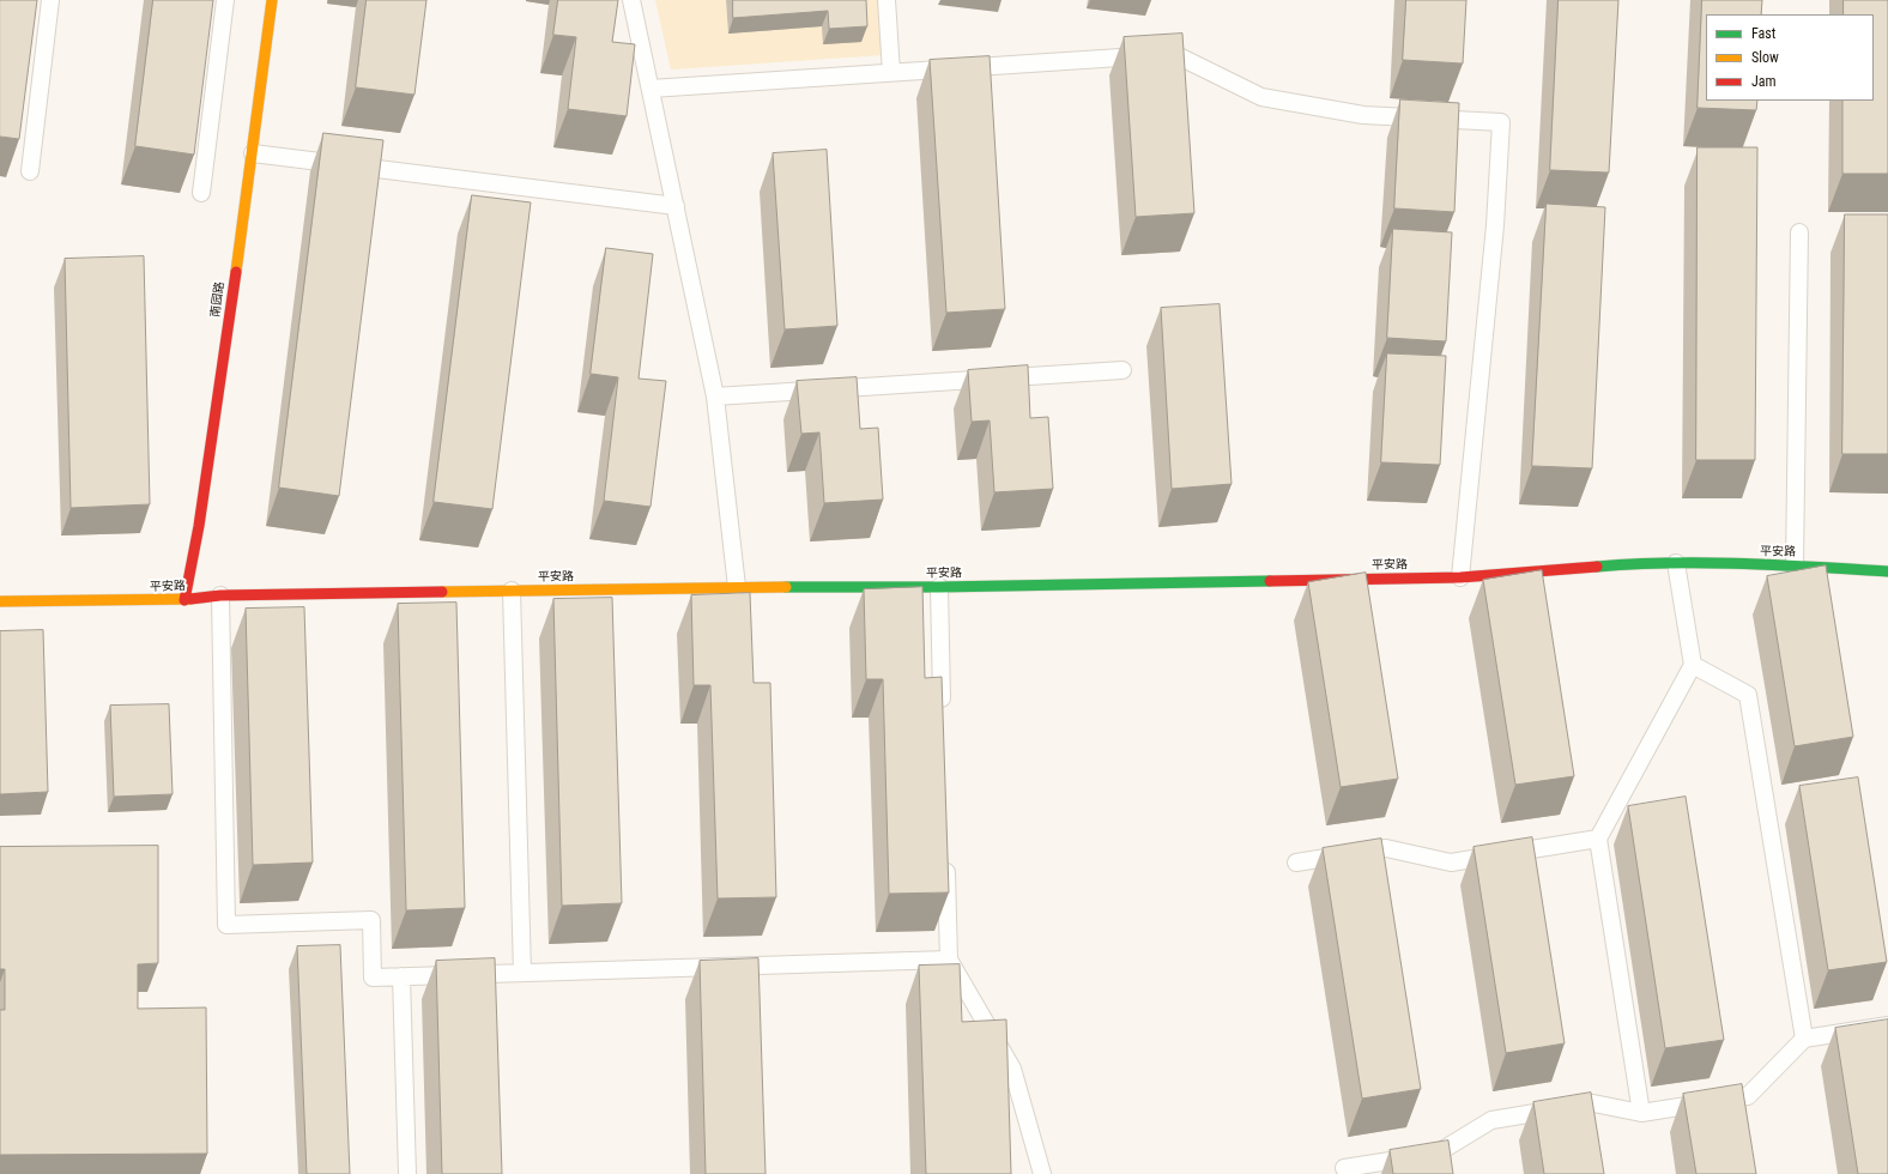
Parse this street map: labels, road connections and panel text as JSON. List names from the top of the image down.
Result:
{
  "streets": {
    "street": ["南园路", "平安路"]
  },
  "crossings": [
    ["南园路", "平安路"]
  ],
  "legend": ["Fast", "Slow", "Jam"]
}
